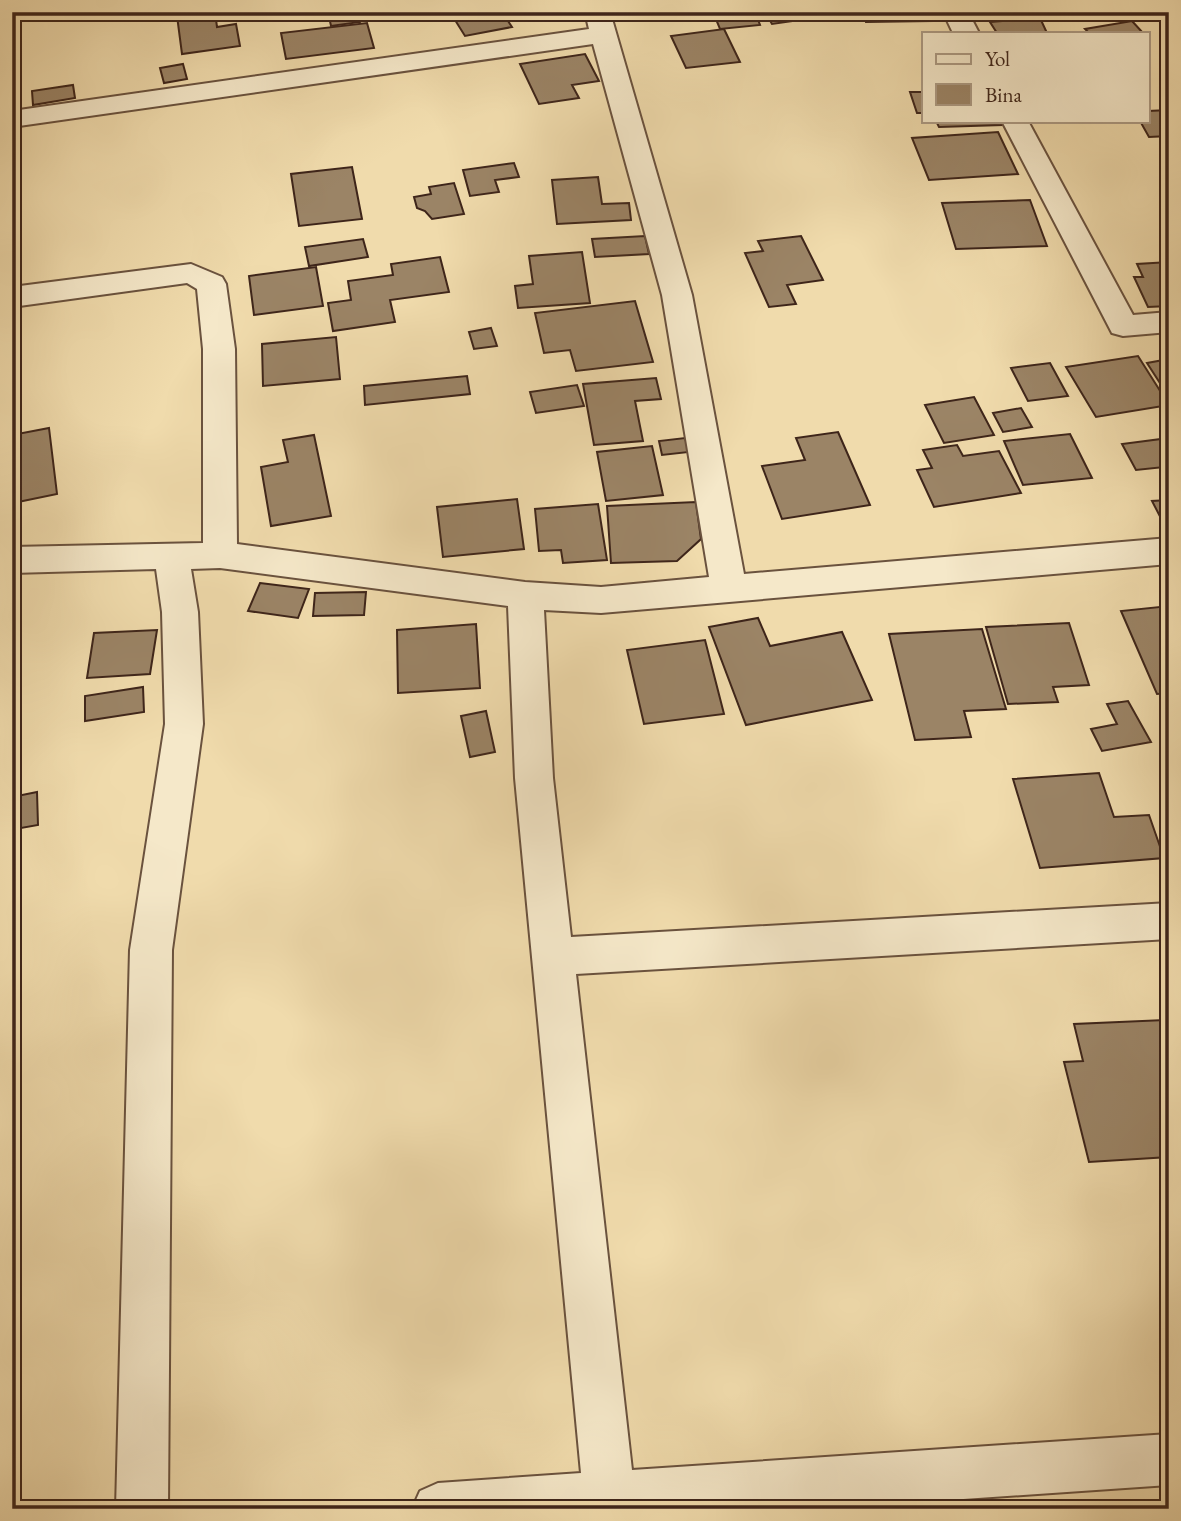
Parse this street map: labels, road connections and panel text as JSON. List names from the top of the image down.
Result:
{
  "legend": ["Yol", "Bina"]
}
